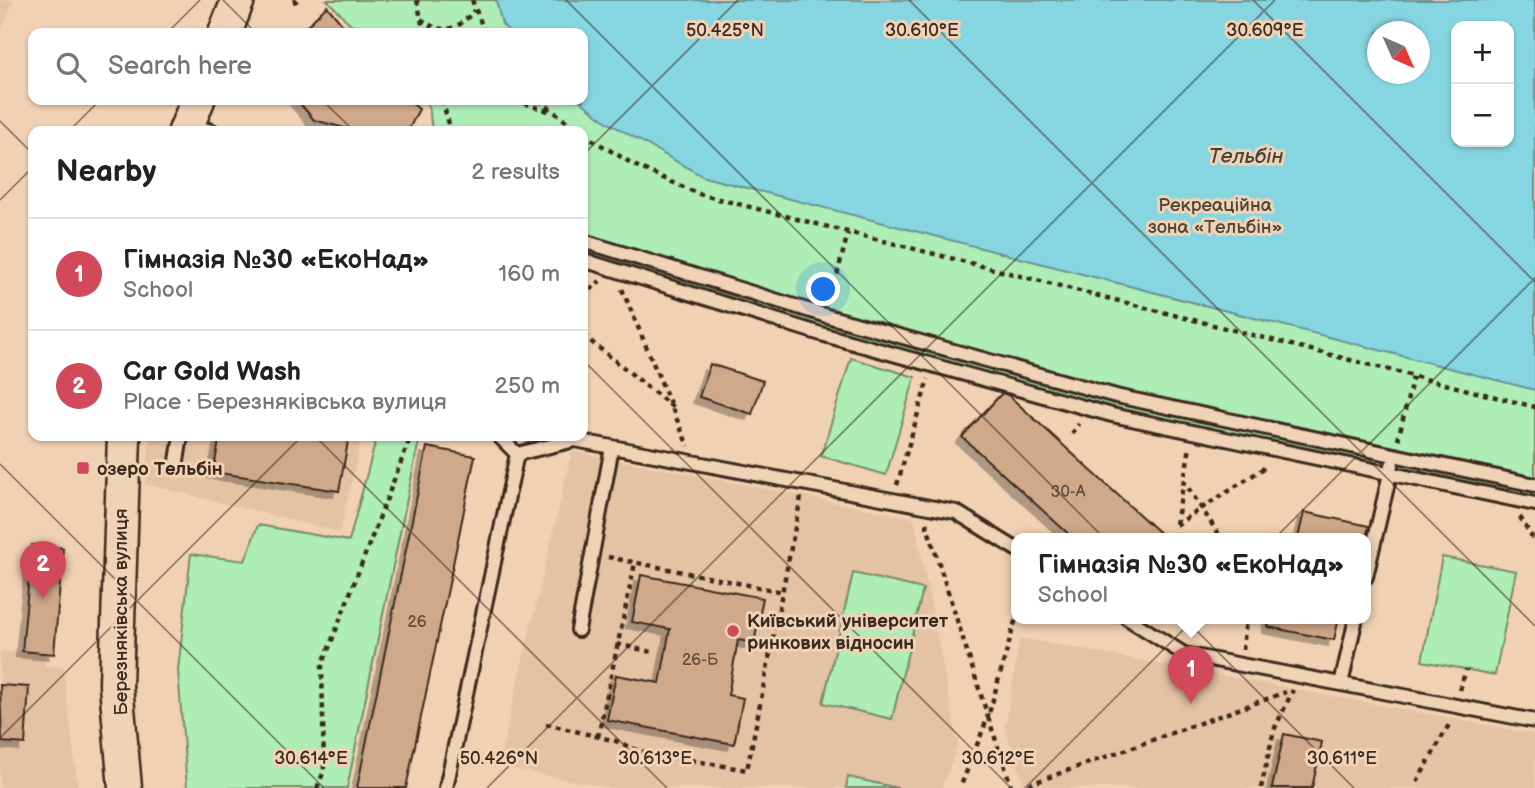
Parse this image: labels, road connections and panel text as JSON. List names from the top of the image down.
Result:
{
  "streets": {
    "street": ["Березняківська вулиця"]
  },
  "water": ["Тельбін"],
  "parks": ["Рекреаційна зона «Тельбін»"],
  "places": {
    "transit": ["озеро Тельбін"],
    "other": ["Київський університет ринкових відносин"]
  },
  "house_numbers": ["30-А", "26", "26-Б"],
  "north": "bottom right",
  "page": {
    "map_buttons": ["+", "−"],
    "search": "Search here",
    "heading": ["Nearby", "2 results"],
    "list": [
      {
        "mark": "1",
        "name": "Гімназія №30 «ЕкоНад»",
        "note": "School",
        "value": "160 m"
      },
      {
        "mark": "2",
        "name": "Car Gold Wash",
        "note": "Place · Березняківська вулиця",
        "value": "250 m"
      }
    ],
    "popup": ["Гімназія №30 «ЕкоНад»", "School"],
    "pins": ["2", "1"]
  },
  "coordinates": [
    "50.425°N",
    "30.610°E",
    "30.609°E",
    "30.614°E",
    "50.426°N",
    "30.613°E",
    "30.612°E",
    "30.611°E"
  ]
}
